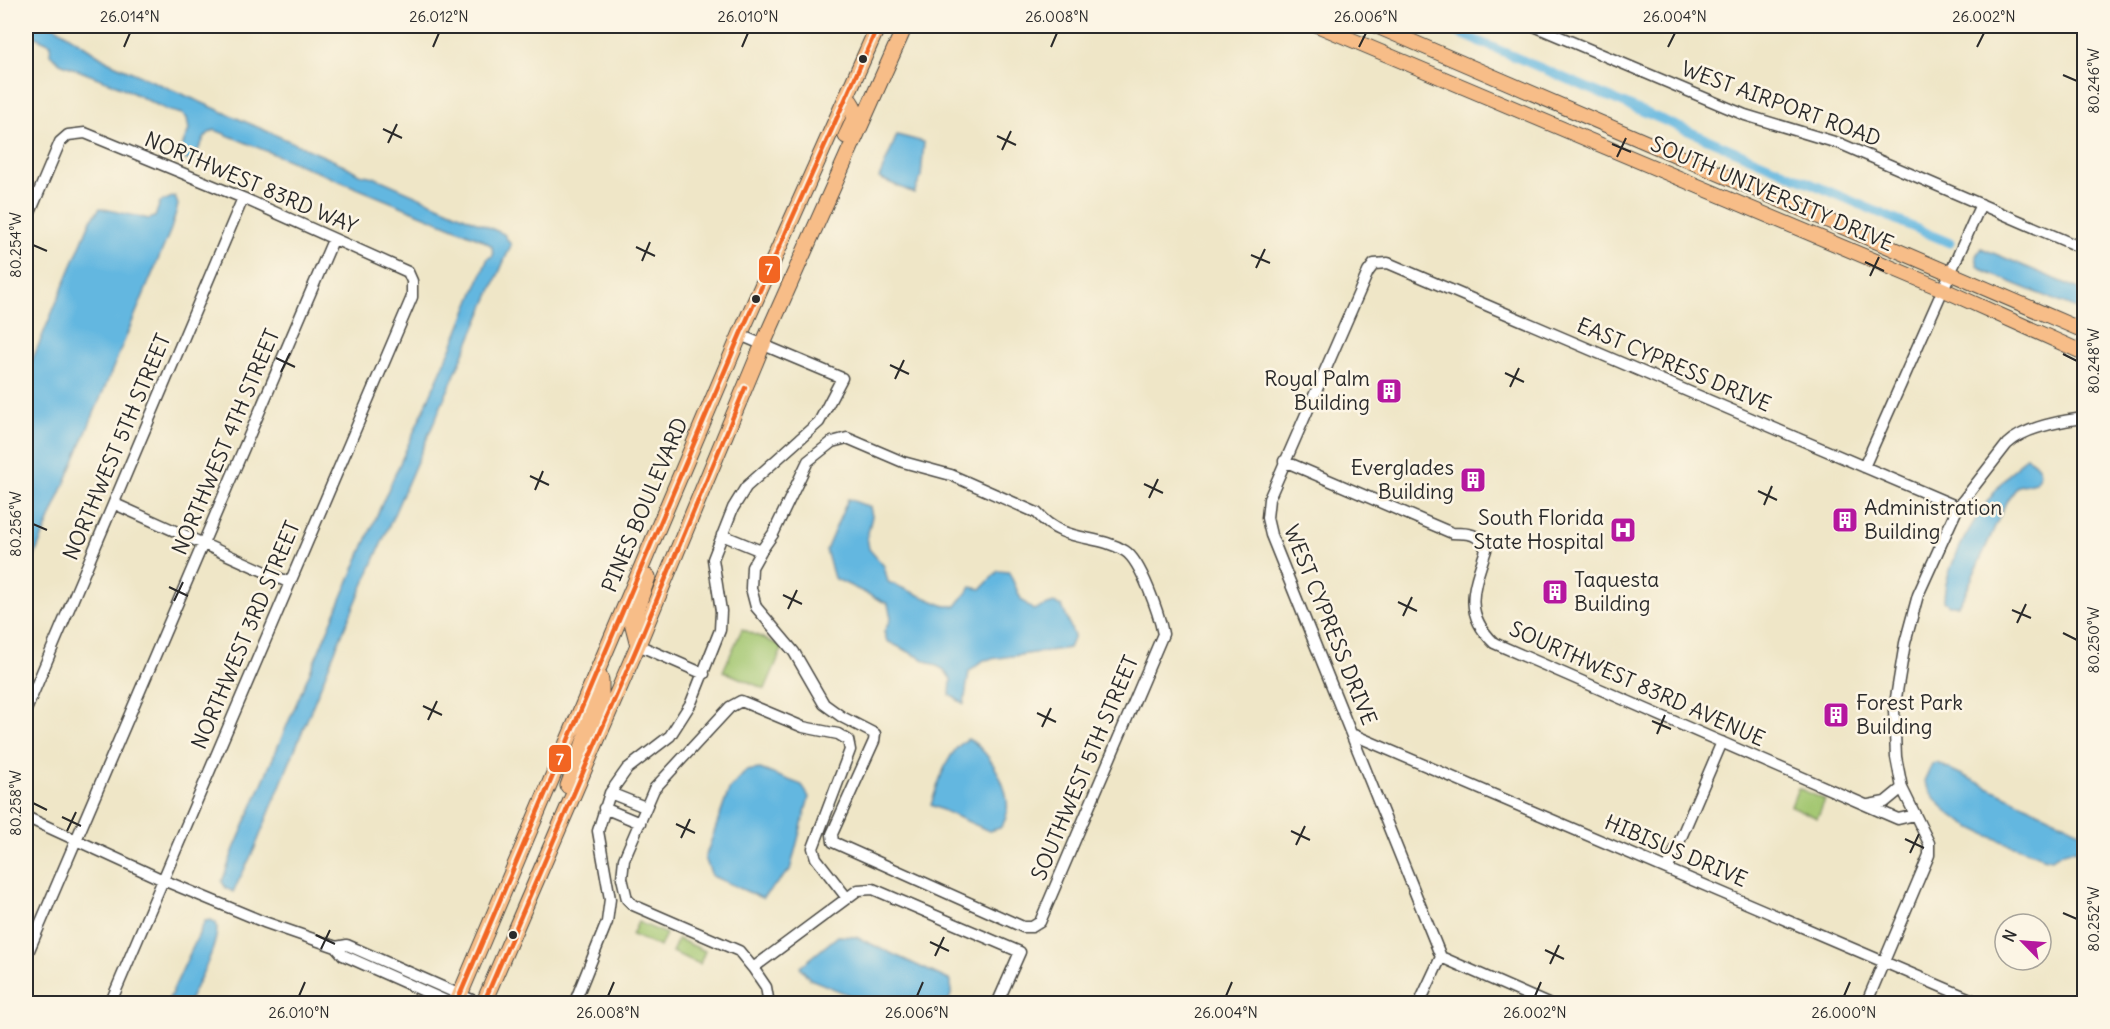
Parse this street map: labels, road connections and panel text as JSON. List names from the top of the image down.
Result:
{
  "streets": {
    "highway": ["PINES BOULEVARD"],
    "main road": ["SOUTH UNIVERSITY DRIVE"],
    "street": [
      "WEST AIRPORT ROAD",
      "NORTHWEST 83RD WAY",
      "EAST CYPRESS DRIVE",
      "NORTHWEST 4TH STREET",
      "NORTHWEST 5TH STREET",
      "WEST CYPRESS DRIVE",
      "NORTHWEST 3RD STREET",
      "SOURTHWEST 83RD AVENUE",
      "SOUTHWEST 5TH STREET",
      "HIBISUS DRIVE"
    ]
  },
  "crossings": [
    ["NORTHWEST 83RD WAY", "NORTHWEST 4TH STREET"],
    ["NORTHWEST 83RD WAY", "NORTHWEST 5TH STREET"],
    ["NORTHWEST 83RD WAY", "NORTHWEST 3RD STREET"],
    ["EAST CYPRESS DRIVE", "WEST CYPRESS DRIVE"],
    ["WEST CYPRESS DRIVE", "SOURTHWEST 83RD AVENUE"],
    ["WEST CYPRESS DRIVE", "HIBISUS DRIVE"]
  ],
  "places": {
    "building": [
      "Royal Palm Building",
      "Everglades Building",
      "Administration Building",
      "Taquesta Building",
      "Forest Park Building"
    ],
    "hospital": ["South Florida State Hospital"]
  },
  "lines": ["transit line 7"],
  "north": "top left",
  "coordinates": [
    "26.014°N",
    "26.012°N",
    "26.010°N",
    "26.008°N",
    "26.006°N",
    "26.004°N",
    "26.002°N",
    "80.246°W",
    "80.254°W",
    "80.248°W",
    "80.256°W",
    "80.250°W",
    "80.258°W",
    "80.252°W",
    "26.000°N"
  ]
}
